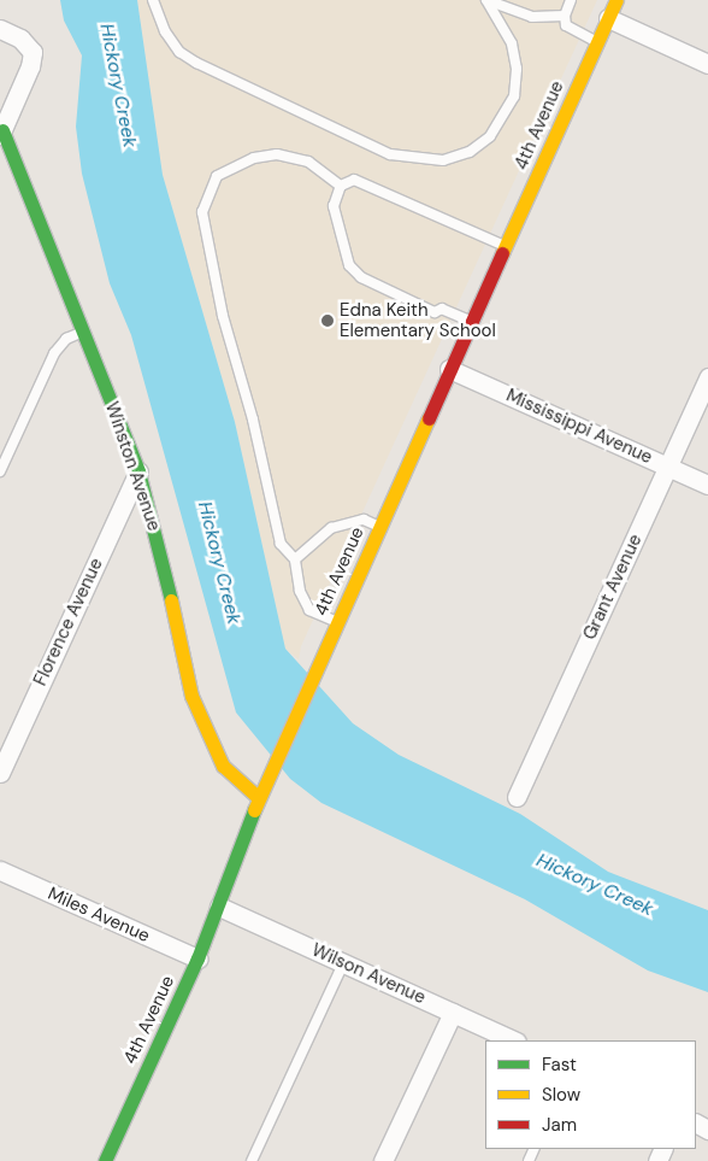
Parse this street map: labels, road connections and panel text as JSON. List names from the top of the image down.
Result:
{
  "streets": {
    "street": [
      "4th Avenue",
      "Mississippi Avenue",
      "Winston Avenue",
      "Grant Avenue",
      "Florence Avenue",
      "Miles Avenue",
      "Wilson Avenue"
    ]
  },
  "crossings": [
    ["4th Avenue", "Mississippi Avenue"],
    ["4th Avenue", "Winston Avenue"],
    ["4th Avenue", "Miles Avenue"],
    ["4th Avenue", "Wilson Avenue"],
    ["Mississippi Avenue", "Grant Avenue"],
    ["Winston Avenue", "Florence Avenue"]
  ],
  "water": ["Hickory Creek"],
  "places": ["Edna Keith Elementary School"],
  "legend": ["Fast", "Slow", "Jam"]
}
